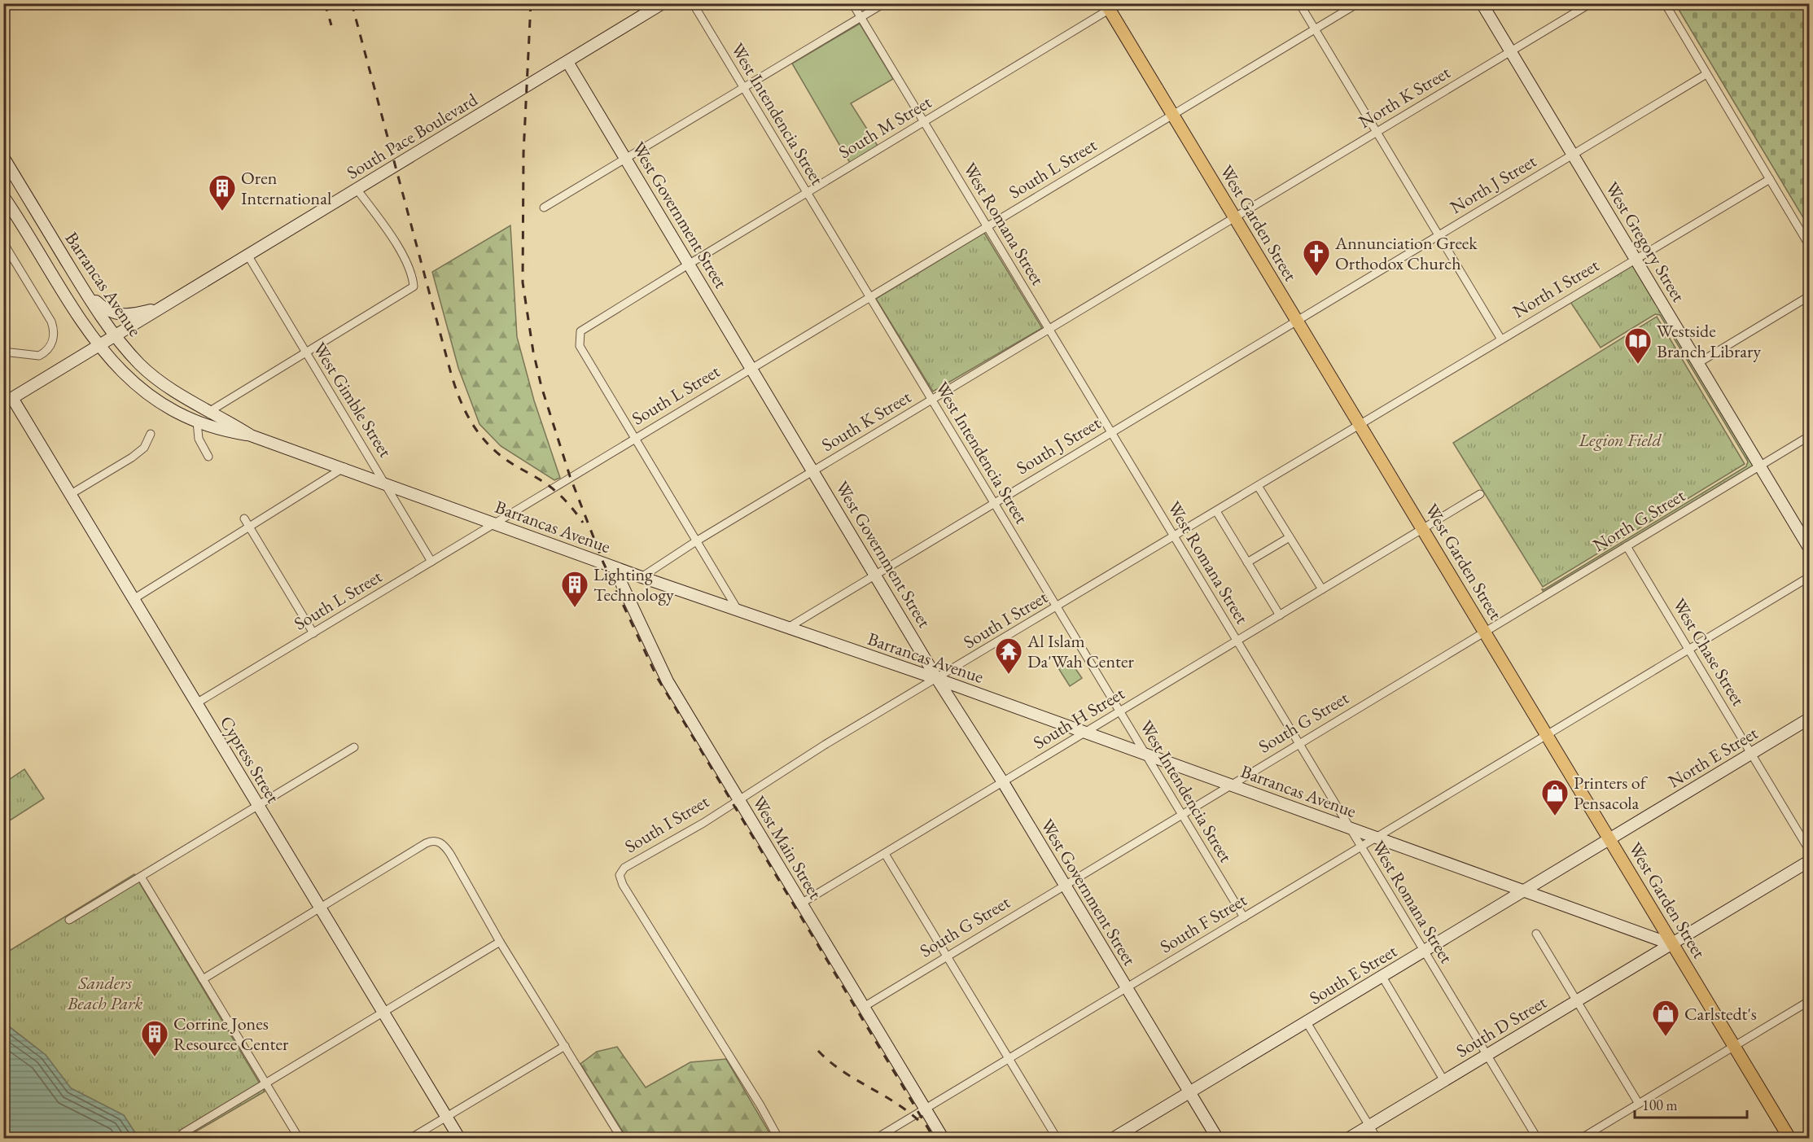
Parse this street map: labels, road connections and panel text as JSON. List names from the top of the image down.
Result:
{
  "streets": {
    "main road": ["West Garden Street"],
    "street": [
      "North K Street",
      "West Intendencia Street",
      "South M Street",
      "South Pace Boulevard",
      "South L Street",
      "North J Street",
      "West Government Street",
      "West Romana Street",
      "West Gregory Street",
      "Barrancas Avenue",
      "North I Street",
      "West Gimble Street",
      "South K Street",
      "South J Street",
      "North G Street",
      "South I Street",
      "West Chase Street",
      "South H Street",
      "South G Street",
      "North E Street",
      "Cypress Street",
      "West Main Street",
      "South F Street",
      "South E Street",
      "South D Street"
    ]
  },
  "crossings": [
    ["North K Street", "West Garden Street"],
    ["North K Street", "West Gregory Street"],
    ["North K Street", "South K Street"],
    ["West Intendencia Street", "South M Street"],
    ["West Intendencia Street", "South L Street"],
    ["West Intendencia Street", "Barrancas Avenue"],
    ["West Intendencia Street", "South K Street"],
    ["West Intendencia Street", "South J Street"],
    ["West Intendencia Street", "South I Street"],
    ["West Intendencia Street", "South H Street"],
    ["West Intendencia Street", "South G Street"],
    ["West Intendencia Street", "South F Street"],
    ["South M Street", "South L Street"],
    ["South M Street", "West Government Street"],
    ["South M Street", "West Garden Street"],
    ["South M Street", "West Romana Street"],
    ["South Pace Boulevard", "West Government Street"],
    ["South Pace Boulevard", "Barrancas Avenue"],
    ["South Pace Boulevard", "West Gimble Street"],
    ["South Pace Boulevard", "Cypress Street"],
    ["South L Street", "West Government Street"],
    ["South L Street", "West Garden Street"],
    ["South L Street", "West Romana Street"],
    ["South L Street", "Barrancas Avenue"],
    ["South L Street", "West Gimble Street"],
    ["South L Street", "Cypress Street"],
    ["North J Street", "West Garden Street"],
    ["North J Street", "West Gregory Street"],
    ["North J Street", "South J Street"],
    ["West Government Street", "Barrancas Avenue"],
    ["West Government Street", "South K Street"],
    ["West Government Street", "South J Street"],
    ["West Government Street", "South I Street"],
    ["West Government Street", "South H Street"],
    ["West Government Street", "South G Street"],
    ["West Government Street", "South F Street"],
    ["West Government Street", "South E Street"],
    ["West Garden Street", "Barrancas Avenue"],
    ["West Garden Street", "North I Street"],
    ["West Garden Street", "South K Street"],
    ["West Garden Street", "South J Street"],
    ["West Garden Street", "North G Street"],
    ["West Garden Street", "South I Street"],
    ["West Garden Street", "South H Street"],
    ["West Garden Street", "South G Street"],
    ["West Garden Street", "North E Street"],
    ["West Garden Street", "South F Street"],
    ["West Garden Street", "South E Street"],
    ["West Garden Street", "South D Street"],
    ["West Romana Street", "Barrancas Avenue"],
    ["West Romana Street", "South K Street"],
    ["West Romana Street", "South J Street"],
    ["West Romana Street", "South I Street"],
    ["West Romana Street", "South H Street"],
    ["West Romana Street", "South G Street"],
    ["West Romana Street", "South F Street"],
    ["West Romana Street", "South E Street"],
    ["West Romana Street", "South D Street"],
    ["West Gregory Street", "North I Street"],
    ["West Gregory Street", "North G Street"],
    ["Barrancas Avenue", "West Gimble Street"],
    ["Barrancas Avenue", "South K Street"],
    ["Barrancas Avenue", "South J Street"],
    ["Barrancas Avenue", "South I Street"],
    ["Barrancas Avenue", "South H Street"],
    ["Barrancas Avenue", "South G Street"],
    ["Barrancas Avenue", "West Main Street"],
    ["Barrancas Avenue", "South F Street"],
    ["Barrancas Avenue", "South E Street"],
    ["Barrancas Avenue", "South D Street"],
    ["North I Street", "South I Street"],
    ["North G Street", "West Chase Street"],
    ["North G Street", "South G Street"],
    ["South I Street", "West Main Street"],
    ["West Chase Street", "North E Street"],
    ["West Chase Street", "South F Street"],
    ["South H Street", "West Main Street"],
    ["South G Street", "West Main Street"],
    ["North E Street", "South E Street"],
    ["West Main Street", "South F Street"]
  ],
  "parks": ["Legion Field", "Sanders Beach Park"],
  "places": {
    "building": ["Oren International", "Lighting Technology", "Corrine Jones Resource Center"],
    "church": ["Annunciation Greek Orthodox Church"],
    "library": ["Westside Branch Library"],
    "temple": ["Al Islam Da'Wah Center"],
    "shop": ["Printers of Pensacola", "Carlstedt's"]
  },
  "scale_bar": "100 m"
}
